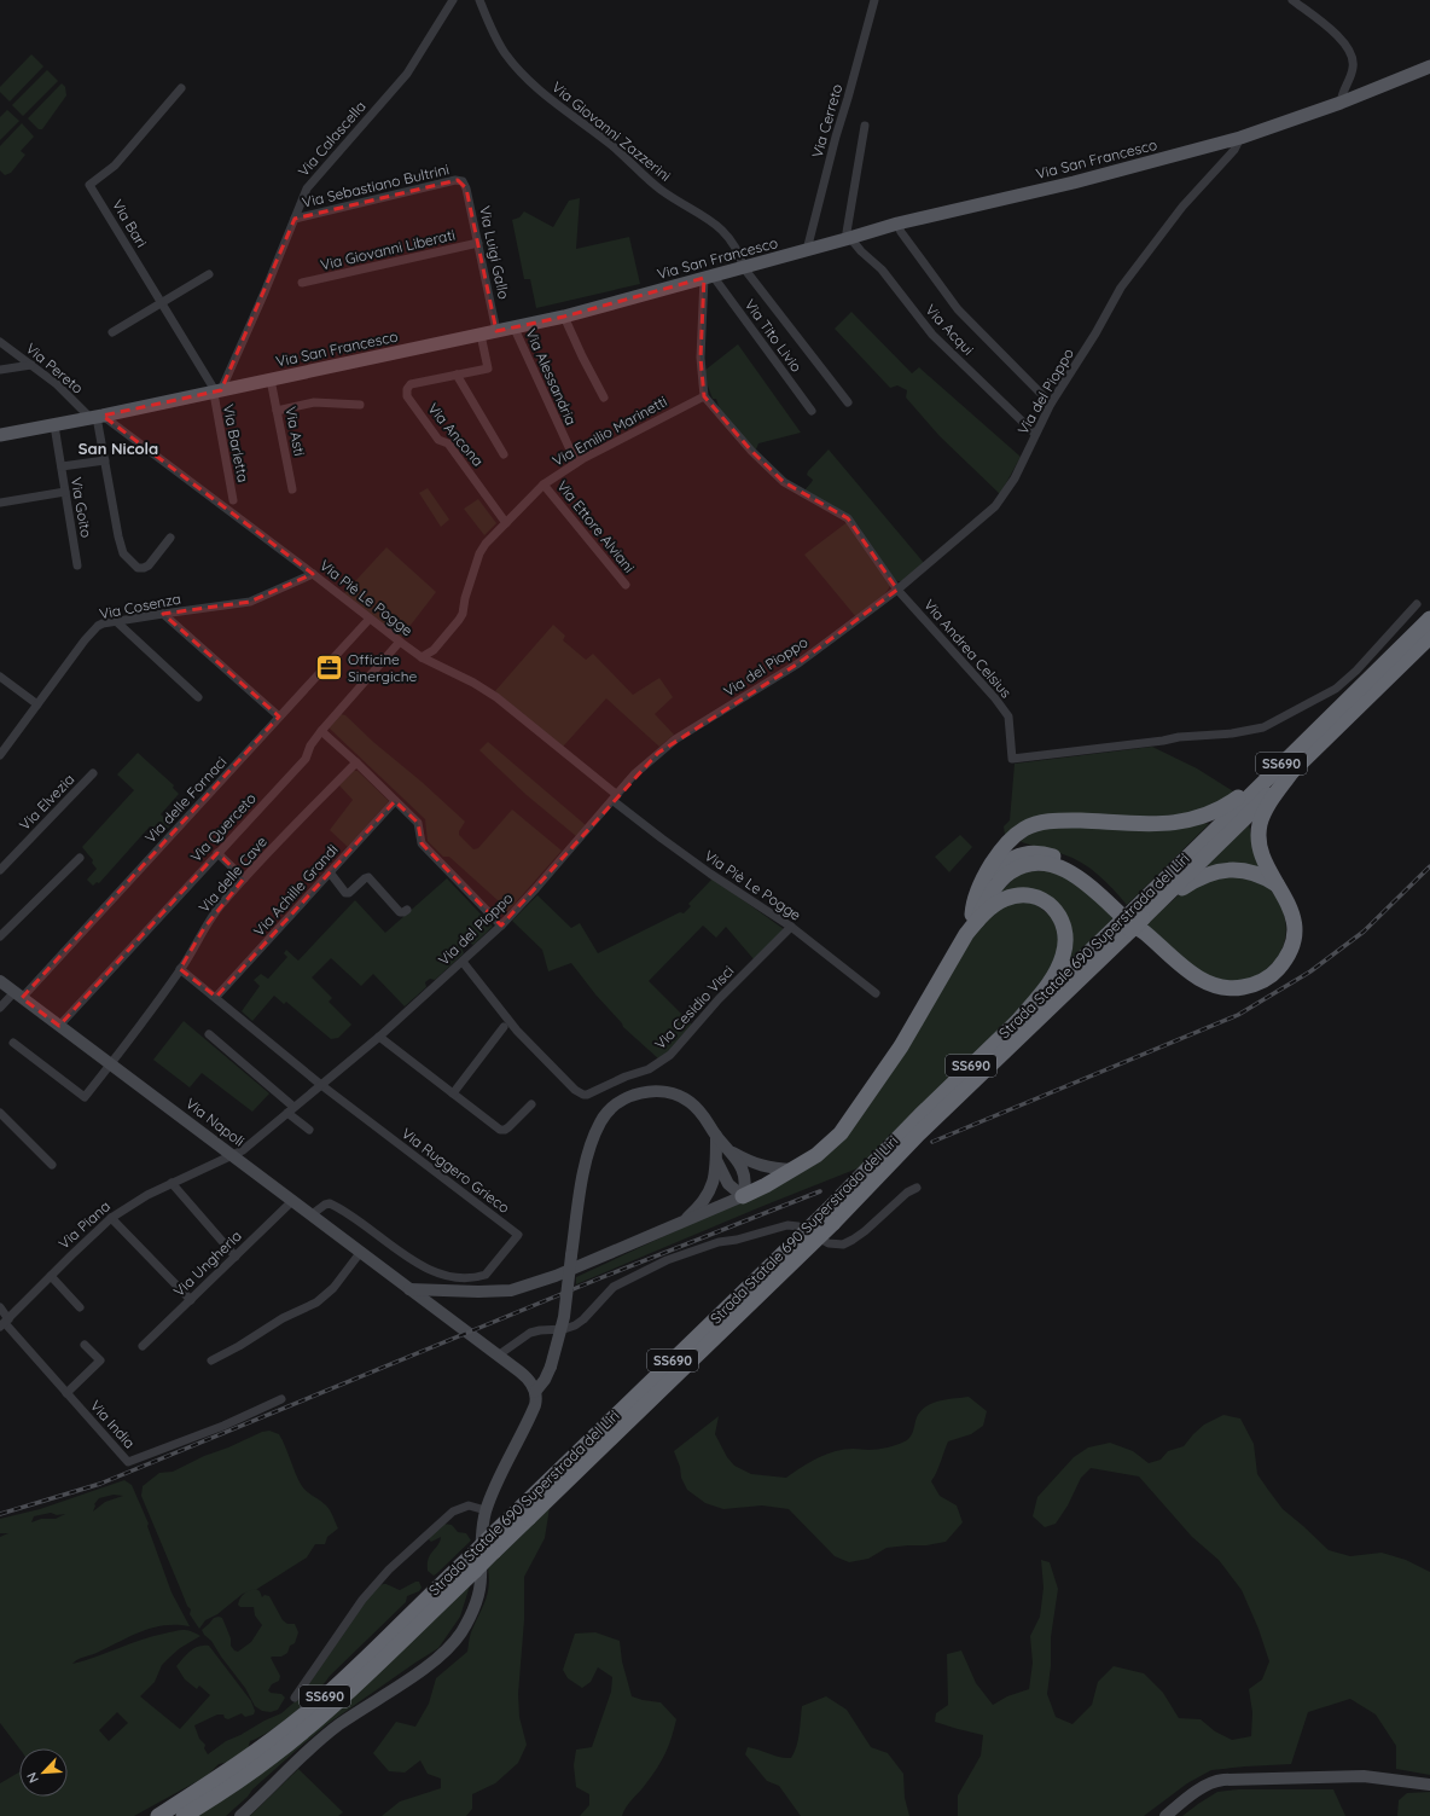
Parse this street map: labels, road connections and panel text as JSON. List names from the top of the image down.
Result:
{
  "streets": {
    "highway": ["SS690", "Strada Statale 690 Superstrada del Liri"],
    "main road": ["Via San Francesco", "Via Napoli"],
    "street": [
      "Via Cerreto",
      "Via Giovanni Zazzerini",
      "Via Calascella",
      "Via Sebastiano Bultrini",
      "Via Bari",
      "Via Giovanni Liberati",
      "Via Luigi Gallo",
      "Via Acqui",
      "Via Tito Livio",
      "Via Pereto",
      "Via Alessandria",
      "Via del Pioppo",
      "Via Asti",
      "Via Emilio Marinetti",
      "Via Ancona",
      "Via Barletta",
      "Via Goito",
      "Via Ettore Alviani",
      "Via Piè Le Pogge",
      "Via Cosenza",
      "Via Andrea Celsius",
      "Via delle Fornaci",
      "Via Elvezia",
      "Via Querceto",
      "Via delle Cave",
      "Via Achille Grandi",
      "Via Cesidio Visci",
      "Via Ruggero Grieco",
      "Via Piana",
      "Via Ungheria",
      "Via India"
    ]
  },
  "crossings": [
    ["Via Cerreto", "Via San Francesco"],
    ["Via Giovanni Zazzerini", "Via San Francesco"],
    ["Via Calascella", "Via San Francesco"],
    ["Via Calascella", "Via Sebastiano Bultrini"],
    ["Via Calascella", "Via Bari"],
    ["Via Calascella", "Via Barletta"],
    ["Via San Francesco", "Via Bari"],
    ["Via San Francesco", "Via Luigi Gallo"],
    ["Via San Francesco", "Via Acqui"],
    ["Via San Francesco", "Via Tito Livio"],
    ["Via San Francesco", "Via Pereto"],
    ["Via San Francesco", "Via Alessandria"],
    ["Via San Francesco", "Via del Pioppo"],
    ["Via San Francesco", "Via Asti"],
    ["Via San Francesco", "Via Ancona"],
    ["Via San Francesco", "Via Barletta"],
    ["Via San Francesco", "Via Goito"],
    ["Via San Francesco", "Via Piè Le Pogge"],
    ["Via Sebastiano Bultrini", "Via Luigi Gallo"],
    ["Via Bari", "Via Barletta"],
    ["Via Giovanni Liberati", "Via Luigi Gallo"],
    ["Via Acqui", "Via del Pioppo"],
    ["Via Pereto", "Via Piè Le Pogge"],
    ["Via Alessandria", "Via Emilio Marinetti"],
    ["Via del Pioppo", "Via Piè Le Pogge"],
    ["Via del Pioppo", "Via Andrea Celsius"],
    ["Via del Pioppo", "Via Cesidio Visci"],
    ["Via del Pioppo", "Via Napoli"],
    ["Via del Pioppo", "Via Ruggero Grieco"],
    ["Via del Pioppo", "Via Piana"],
    ["Via Emilio Marinetti", "Via Ancona"],
    ["Via Emilio Marinetti", "Via Ettore Alviani"],
    ["Via Emilio Marinetti", "Via Piè Le Pogge"],
    ["Via Emilio Marinetti", "Via Andrea Celsius"],
    ["Via Piè Le Pogge", "Via Cosenza"],
    ["Via Piè Le Pogge", "Via delle Fornaci"],
    ["Via Piè Le Pogge", "Via Querceto"],
    ["Via Piè Le Pogge", "Via Cesidio Visci"],
    ["Via delle Fornaci", "Via Napoli"],
    ["Via Querceto", "Via Napoli"],
    ["Via delle Cave", "Via Napoli"],
    ["Via delle Cave", "Via Ruggero Grieco"],
    ["Via Achille Grandi", "Via Ruggero Grieco"],
    ["Via Napoli", "Via Ruggero Grieco"],
    ["Via Napoli", "Via Piana"],
    ["Via Napoli", "Via Ungheria"],
    ["Via Piana", "Via India"]
  ],
  "districts": ["San Nicola"],
  "places": {
    "office": ["Officine Sinergiche"]
  },
  "north": "bottom left"
}
